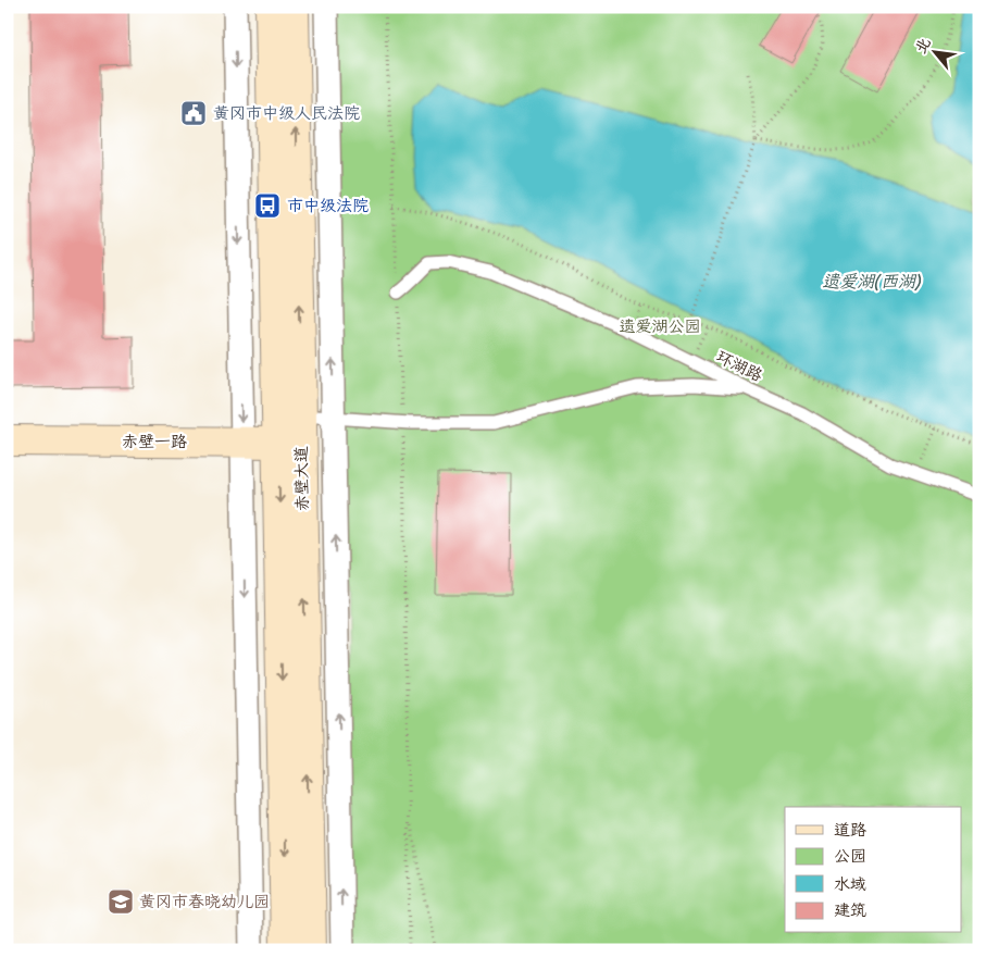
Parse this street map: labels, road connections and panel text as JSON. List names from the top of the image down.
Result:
{
  "streets": {
    "main road": ["赤壁一路", "赤壁大道"],
    "lane": ["环湖路"]
  },
  "crossings": [
    ["赤壁一路", "赤壁大道"]
  ],
  "water": ["遗爱湖(西湖)"],
  "parks": ["遗爱湖公园"],
  "places": {
    "public building": ["黄冈市中级人民法院"],
    "bus stop": ["市中级法院"],
    "school or university": ["黄冈市春晓幼儿园"]
  },
  "legend": [
    "道路",
    "公园",
    "水域",
    "建筑"
  ],
  "north": "top left"
}
